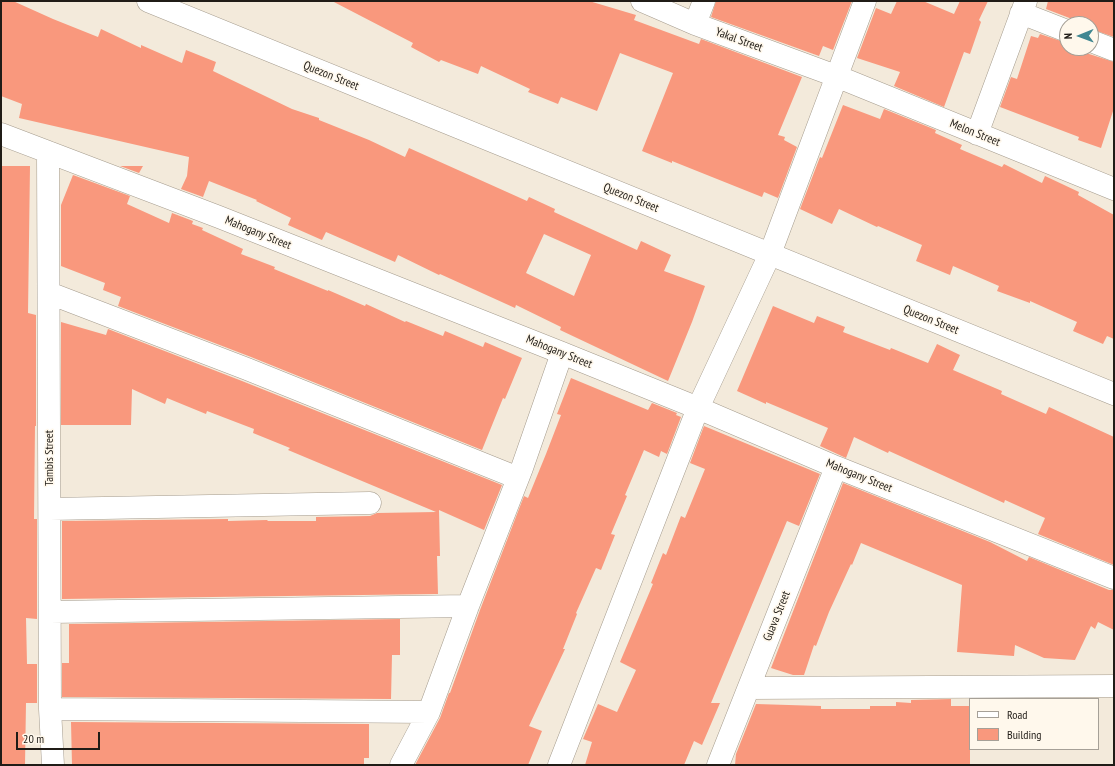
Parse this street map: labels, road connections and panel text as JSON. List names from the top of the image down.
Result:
{
  "streets": {
    "street": [
      "Yakal Street",
      "Quezon Street",
      "Melon Street",
      "Mahogany Street",
      "Tambis Street",
      "Guava Street"
    ]
  },
  "crossings": [
    ["Yakal Street", "Melon Street"],
    ["Mahogany Street", "Tambis Street"],
    ["Mahogany Street", "Guava Street"]
  ],
  "legend": ["Road", "Building"],
  "scale_bar": "20 m",
  "north": "left"
}
